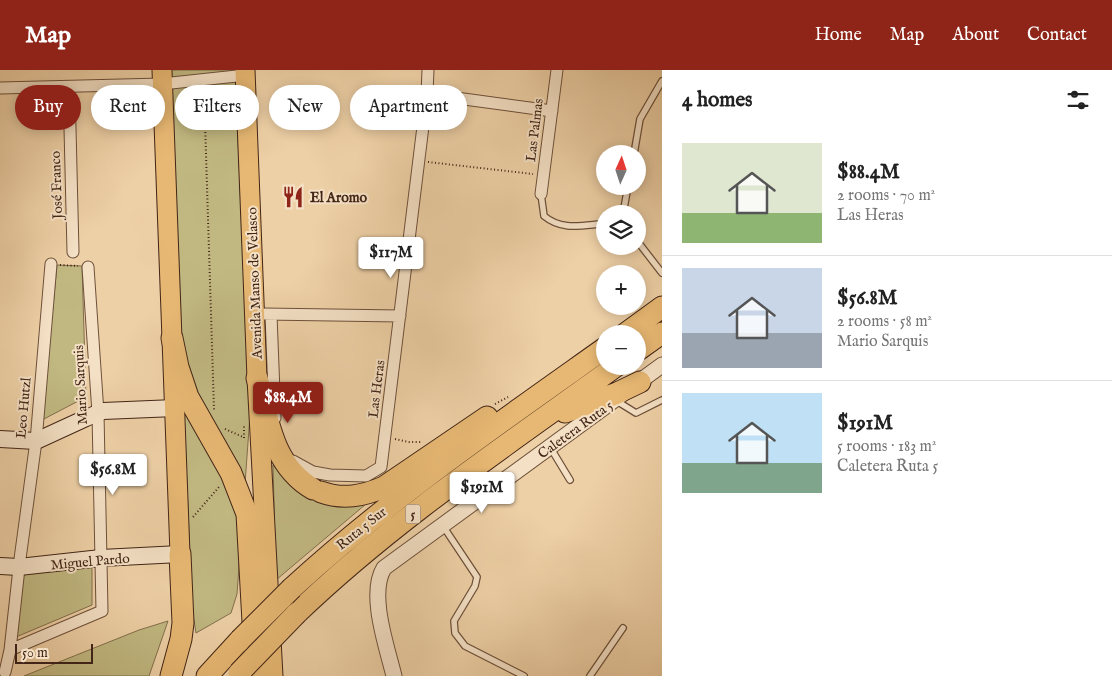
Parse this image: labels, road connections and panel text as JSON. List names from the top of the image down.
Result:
{
  "streets": {
    "highway": ["5", "Ruta 5 Sur"],
    "main road": ["Avenida Manso de Velasco", "Miguel Pardo"],
    "street": [
      "Las Palmas",
      "José Franco",
      "Mario Sarquis",
      "Las Heras",
      "Leo Hutzl",
      "Caletera Ruta 5"
    ]
  },
  "crossings": [
    ["Avenida Manso de Velasco", "Las Heras"],
    ["Mario Sarquis", "Leo Hutzl"],
    ["Mario Sarquis", "Miguel Pardo"],
    ["Leo Hutzl", "Miguel Pardo"]
  ],
  "places": {
    "restaurant": ["El Aromo"]
  },
  "scale_bar": "50 m",
  "north": "top",
  "page": {
    "header": "Map",
    "nav": [
      "Home",
      "Map",
      "About",
      "Contact"
    ],
    "heading": "4 homes",
    "chip": [
      "Buy",
      "Rent",
      "Filters",
      "New",
      "Apartment"
    ],
    "list": [
      {
        "name": "$88.4M",
        "note": "2 rooms · 70 m² · Las Heras"
      },
      {
        "name": "$56.8M",
        "note": "2 rooms · 58 m² · Mario Sarquis"
      },
      {
        "name": "$191M",
        "note": "5 rooms · 183 m² · Caletera Ruta 5"
      }
    ],
    "map_buttons": ["+", "−"],
    "price": [
      "$117M",
      "$88.4M",
      "$56.8M",
      "$191M"
    ],
    "scale": "50 m"
  }
}
